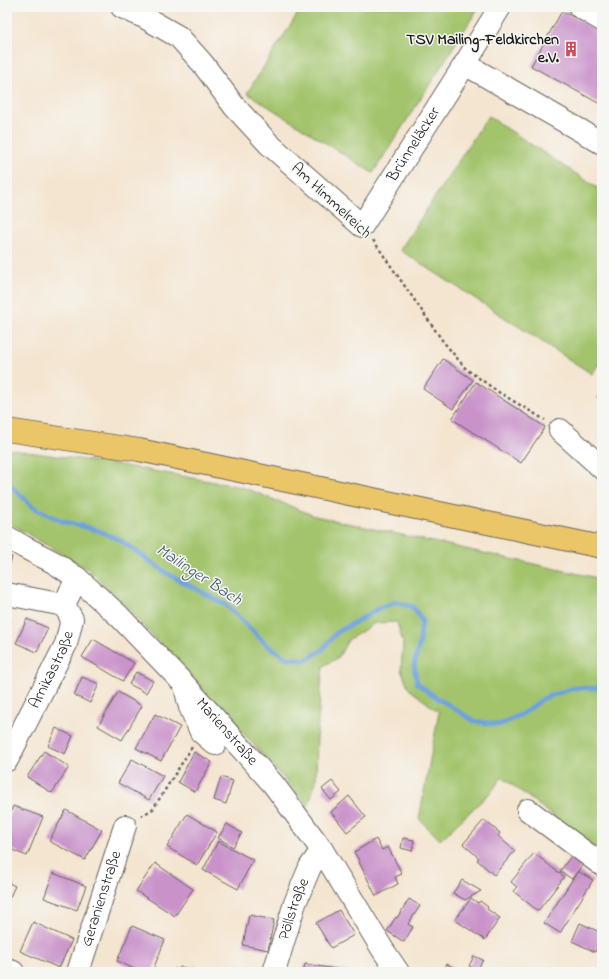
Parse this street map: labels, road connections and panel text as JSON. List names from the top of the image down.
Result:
{
  "streets": {
    "street": [
      "Brünneläcker",
      "Am Himmelreich",
      "Arnikastraße",
      "Marienstraße",
      "Geranienstraße",
      "Pöllstraße"
    ]
  },
  "crossings": [
    ["Brünneläcker", "Am Himmelreich"],
    ["Arnikastraße", "Marienstraße"],
    ["Marienstraße", "Pöllstraße"]
  ],
  "water": ["Mailinger Bach"],
  "places": {
    "building": ["TSV Mailing-Feldkirchen e.V."]
  }
}
